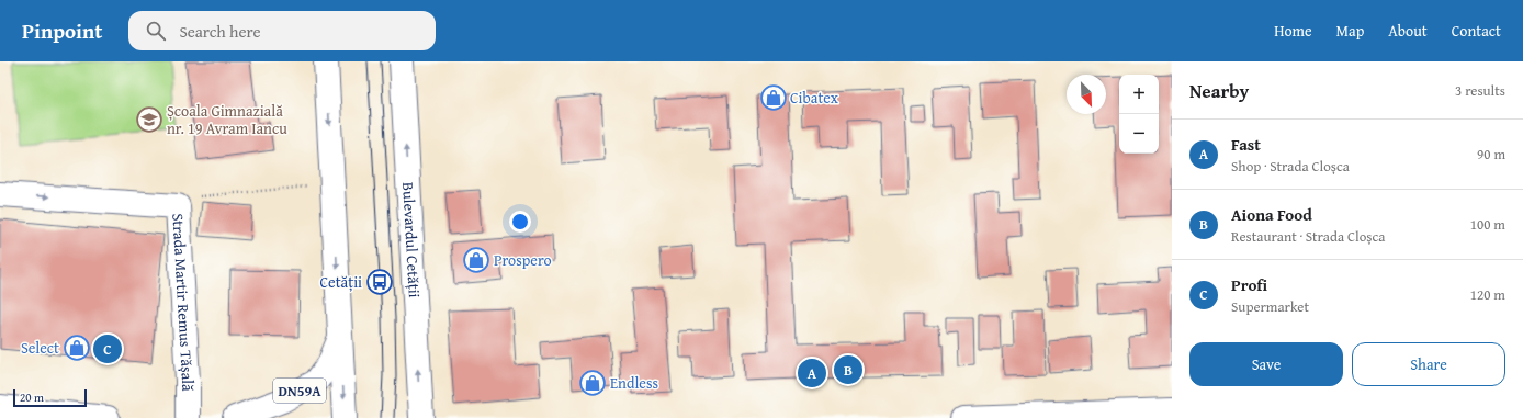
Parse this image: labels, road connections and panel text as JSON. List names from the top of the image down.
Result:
{
  "streets": {
    "main road": ["Bulevardul Cetății", "Strada Martir Remus Tășală", "DN59A"]
  },
  "places": {
    "shop": [
      "Cibatex",
      "Prospero",
      "Select",
      "Endless"
    ],
    "school or university": ["Școala Gimnazială nr. 19 Avram Iancu"],
    "bus stop": ["Cetății"]
  },
  "scale_bar": "20 m",
  "north": "bottom right",
  "page": {
    "header": "Pinpoint",
    "search": "Search here",
    "nav": [
      "Home",
      "Map",
      "About",
      "Contact"
    ],
    "heading": ["Nearby", "3 results"],
    "map_buttons": ["+", "−"],
    "list": [
      {
        "mark": "A",
        "name": "Fast",
        "note": "Shop · Strada Cloșca",
        "value": "90 m"
      },
      {
        "mark": "B",
        "name": "Aiona Food",
        "note": "Restaurant · Strada Cloșca",
        "value": "100 m"
      },
      {
        "mark": "C",
        "name": "Profi",
        "note": "Supermarket",
        "value": "120 m"
      }
    ],
    "buttons": ["Save", "Share"],
    "pins": ["C", "B", "A"],
    "scale": "20 m"
  }
}
